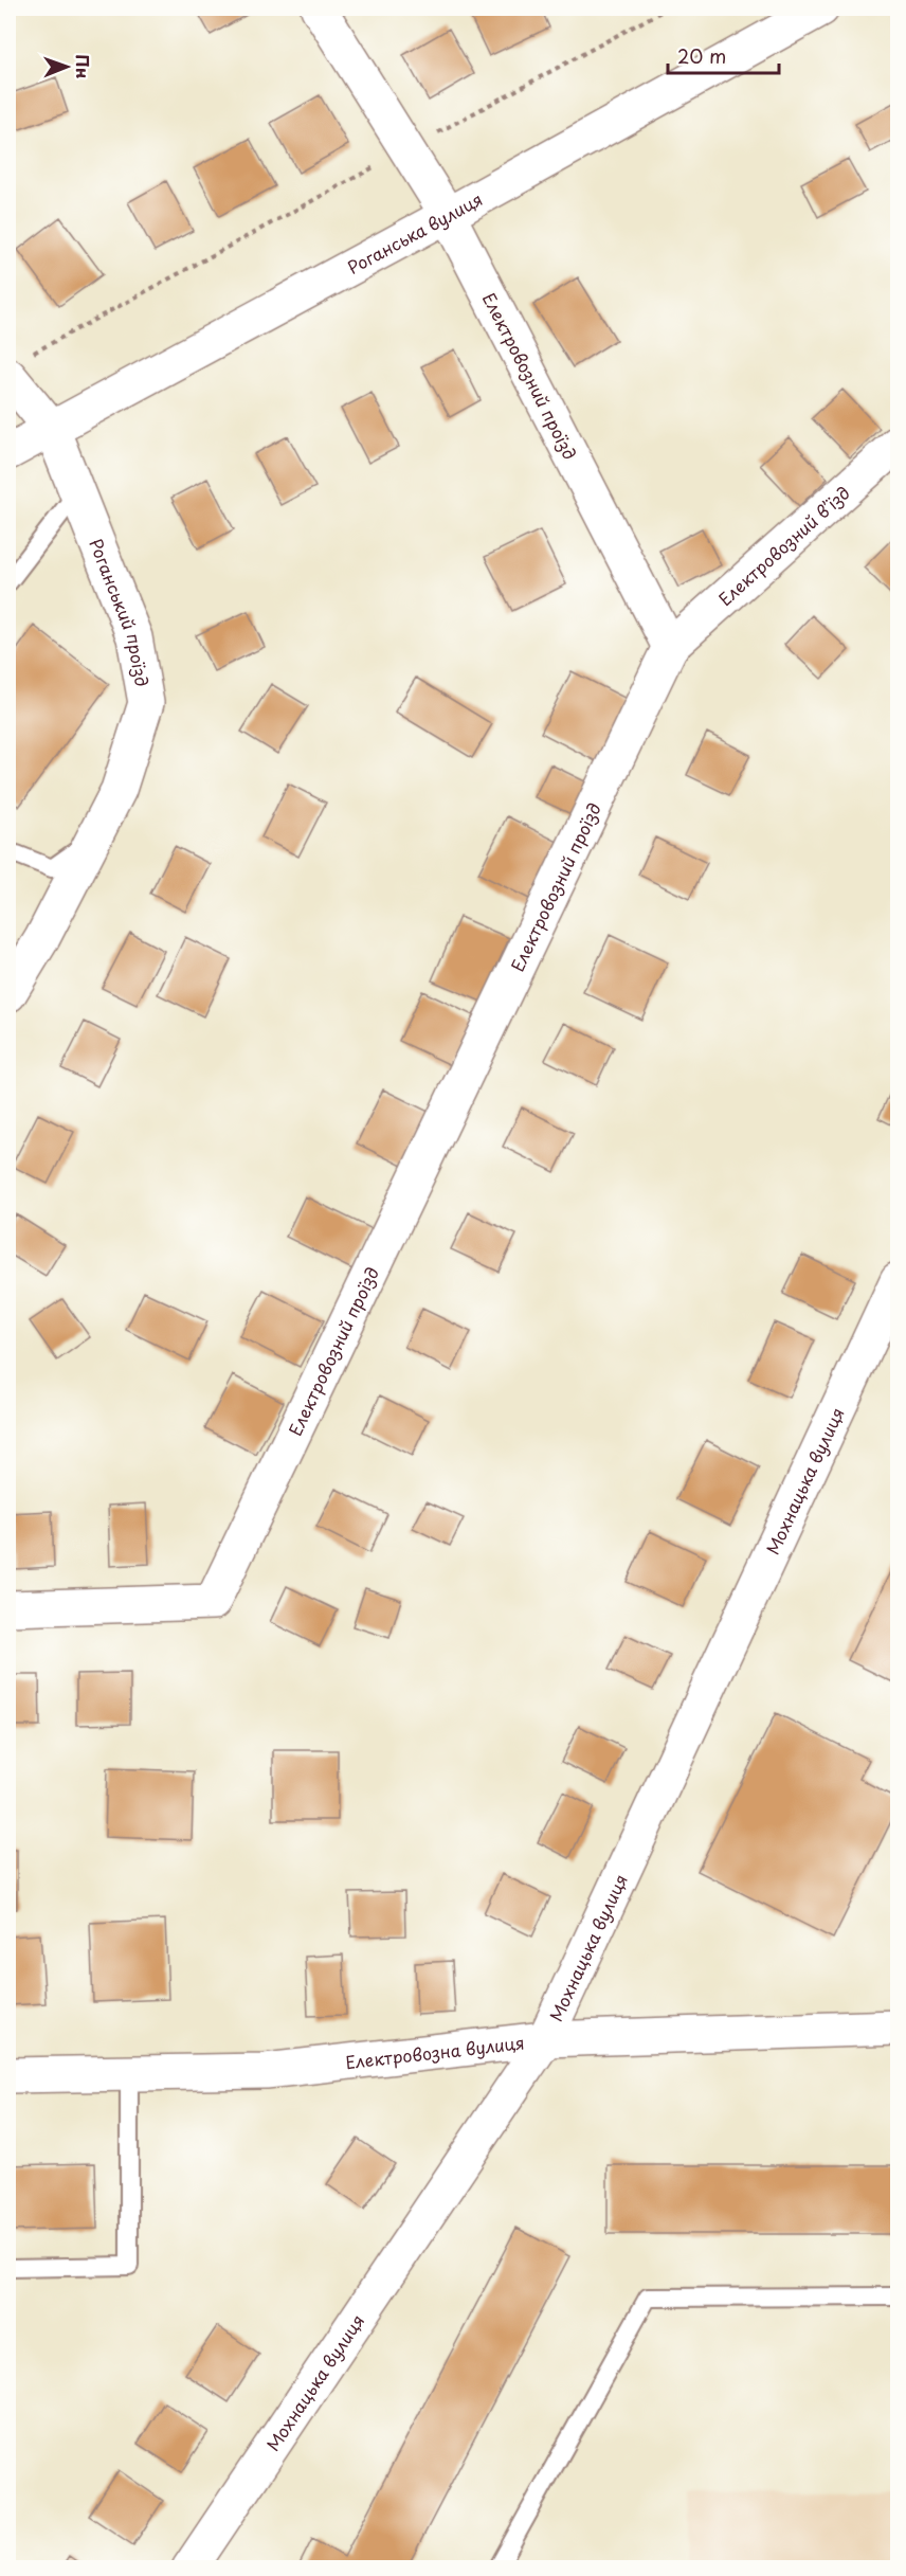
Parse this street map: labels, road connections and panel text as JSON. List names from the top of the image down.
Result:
{
  "streets": {
    "street": [
      "Роганська вулиця",
      "Електровозний проїзд",
      "Електровозний в’їзд",
      "Роганський проїзд",
      "Мохнацька вулиця",
      "Електровозна вулиця"
    ]
  },
  "crossings": [
    ["Роганська вулиця", "Електровозний проїзд"],
    ["Роганська вулиця", "Роганський проїзд"],
    ["Електровозний проїзд", "Електровозний в’їзд"],
    ["Мохнацька вулиця", "Електровозна вулиця"]
  ],
  "scale_bar": "20 m",
  "north": "right"
}
